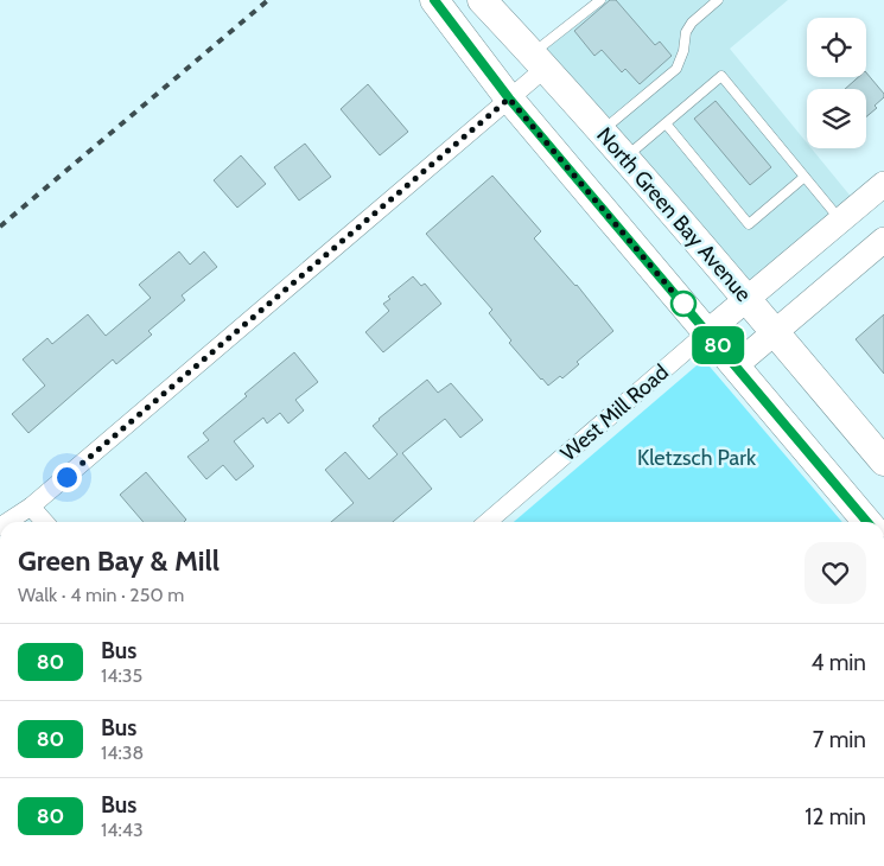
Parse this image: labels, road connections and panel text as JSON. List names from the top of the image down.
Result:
{
  "streets": {
    "main road": ["North Green Bay Avenue", "West Mill Road"]
  },
  "crossings": [
    ["North Green Bay Avenue", "West Mill Road"]
  ],
  "parks": ["Kletzsch Park"],
  "lines": ["bus line 80"],
  "page": {
    "on_map": "80",
    "heading": ["Green Bay & Mill", "Walk · 4 min · 250 m"],
    "list": [
      {
        "mark": "80",
        "name": "Bus",
        "note": "14:35",
        "value": "4 min"
      },
      {
        "mark": "80",
        "name": "Bus",
        "note": "14:38",
        "value": "7 min"
      },
      {
        "mark": "80",
        "name": "Bus",
        "note": "14:43",
        "value": "12 min"
      }
    ]
  }
}
